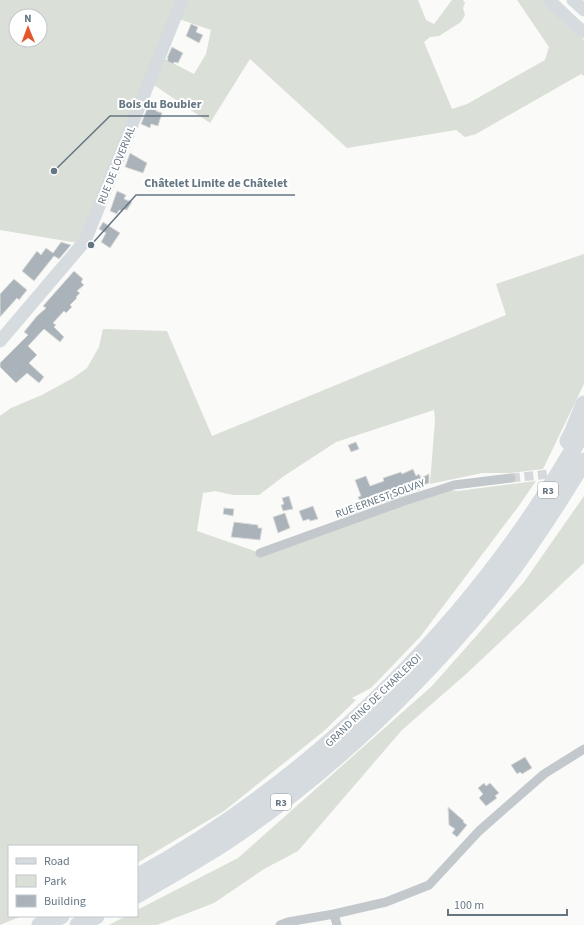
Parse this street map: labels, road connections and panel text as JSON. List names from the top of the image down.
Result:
{
  "streets": {
    "highway": ["R3", "GRAND RING DE CHARLEROI"],
    "street": ["RUE DE LOVERVAL", "RUE ERNEST SOLVAY"]
  },
  "places": ["Bois du Boubier", "Châtelet Limite de Châtelet"],
  "legend": ["Road", "Park", "Building"],
  "scale_bar": "100 m",
  "north": "top"
}
